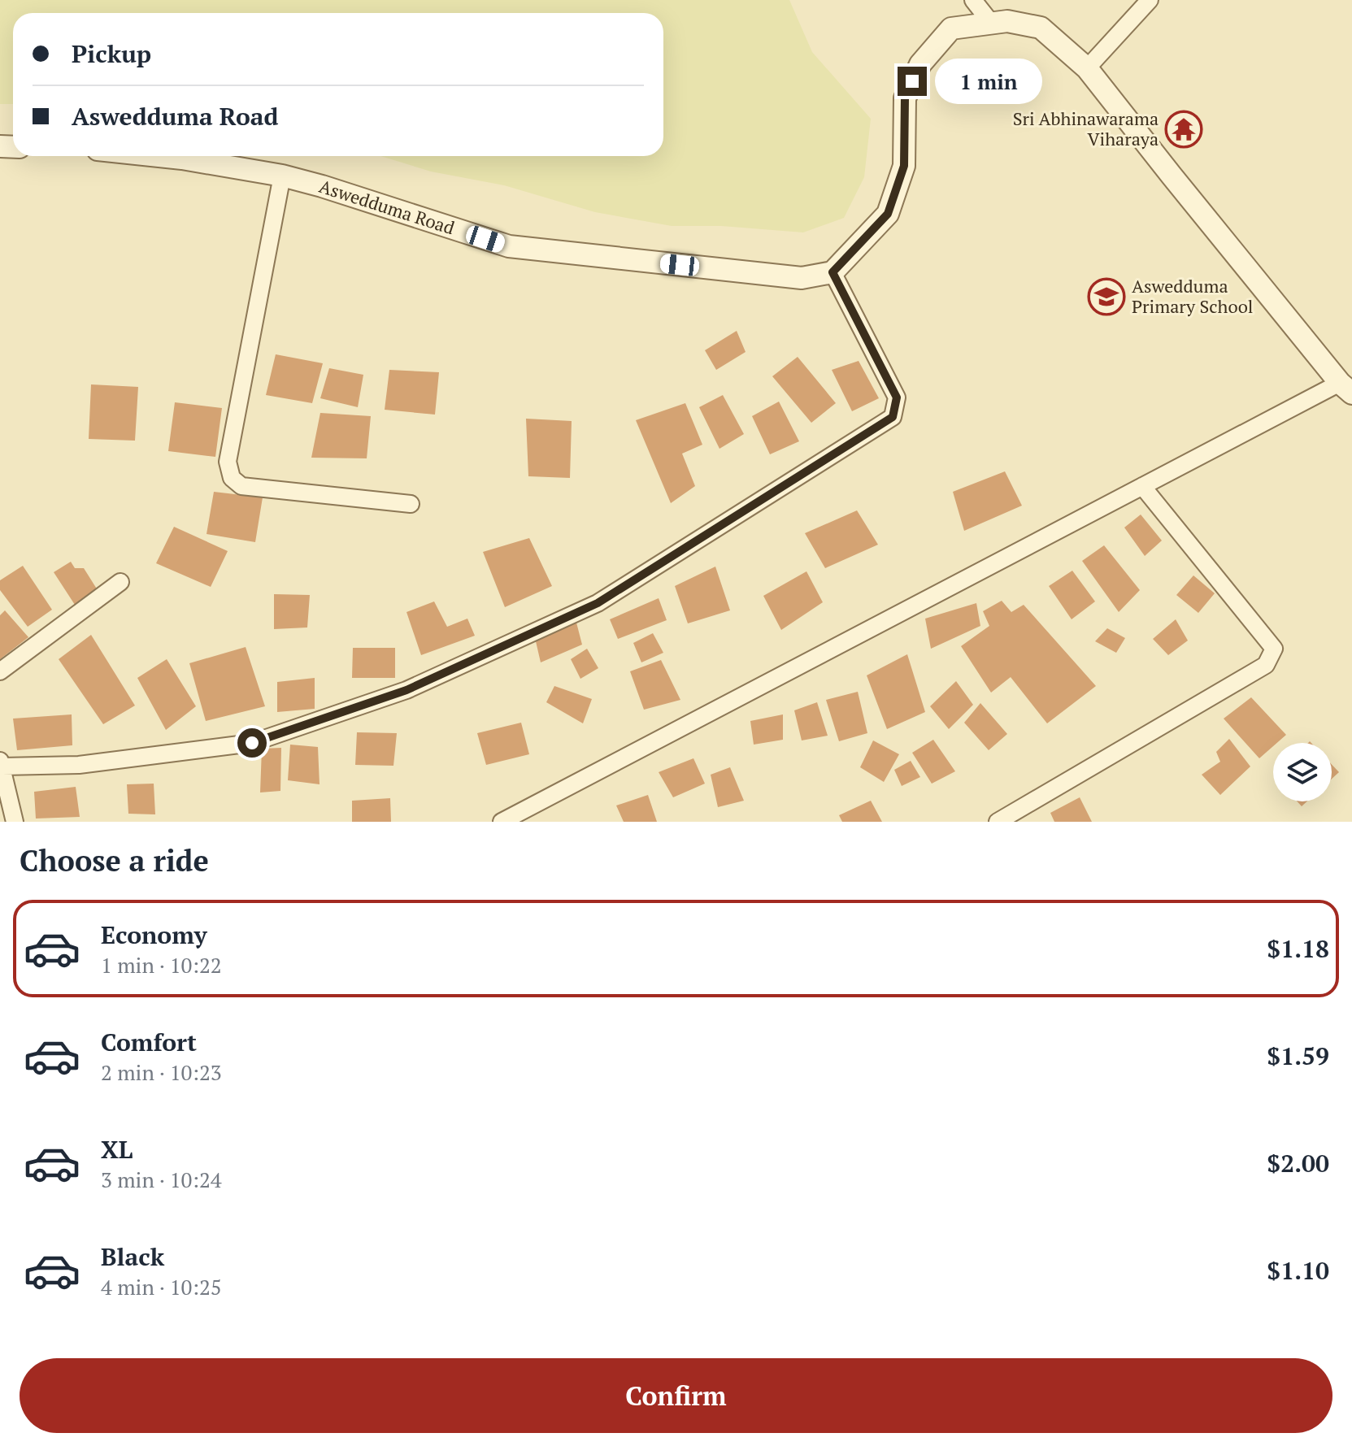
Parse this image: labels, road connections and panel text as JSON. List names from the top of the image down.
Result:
{
  "streets": {
    "street": ["Aswedduma Road"]
  },
  "places": {
    "temple": ["Sri Abhinawarama Viharaya"],
    "school or university": ["Aswedduma Primary School"]
  },
  "page": {
    "banner": ["Pickup", "Aswedduma Road"],
    "bubble": "1 min",
    "heading": "Choose a ride",
    "list": [
      {
        "name": "Economy",
        "note": "1 min · 10:22",
        "value": "$1.18"
      },
      {
        "name": "Comfort",
        "note": "2 min · 10:23",
        "value": "$1.59"
      },
      {
        "name": "XL",
        "note": "3 min · 10:24",
        "value": "$2.00"
      },
      {
        "name": "Black",
        "note": "4 min · 10:25",
        "value": "$1.10"
      }
    ],
    "buttons": "Confirm"
  }
}
